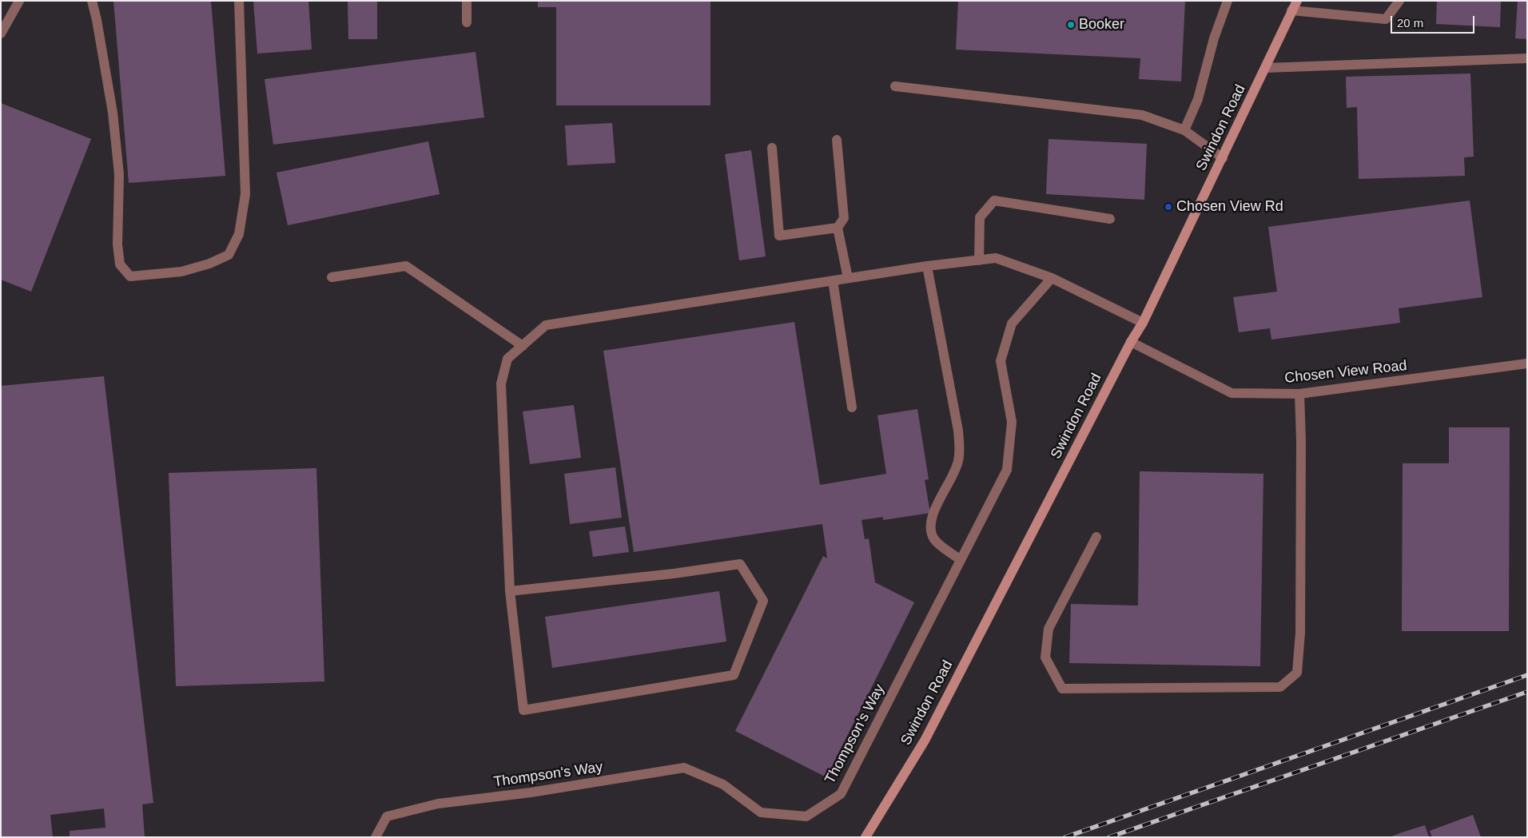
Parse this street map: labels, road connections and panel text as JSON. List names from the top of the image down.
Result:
{
  "streets": {
    "street": ["Swindon Road", "Chosen View Road", "Thompson's Way"]
  },
  "crossings": [
    ["Swindon Road", "Chosen View Road"]
  ],
  "places": ["Booker", "Chosen View Rd"],
  "scale_bar": "20 m"
}
